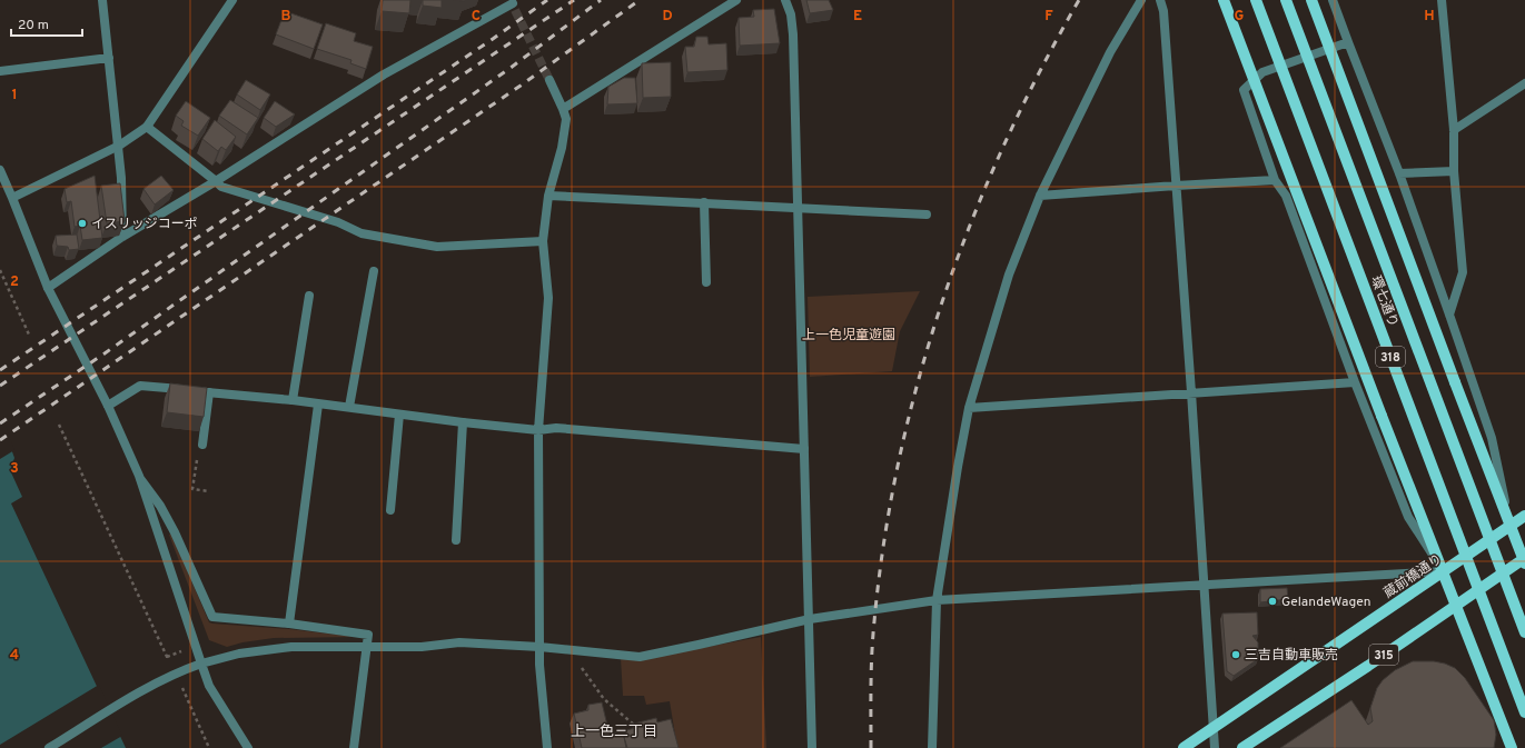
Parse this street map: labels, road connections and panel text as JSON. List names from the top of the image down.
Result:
{
  "streets": {
    "main road": [
      "環七通り",
      "318",
      "蔵前橋通り",
      "315"
    ]
  },
  "districts": ["上一色三丁目"],
  "parks": ["上一色児童遊園"],
  "places": ["イスリッジコーポ", "GelandeWagen", "三吉自動車販売"],
  "scale_bar": "20 m",
  "grid": {
    "columns": [
      "B",
      "C",
      "D",
      "E",
      "F",
      "G",
      "H"
    ],
    "rows": [
      "1",
      "2",
      "3",
      "4"
    ]
  }
}
